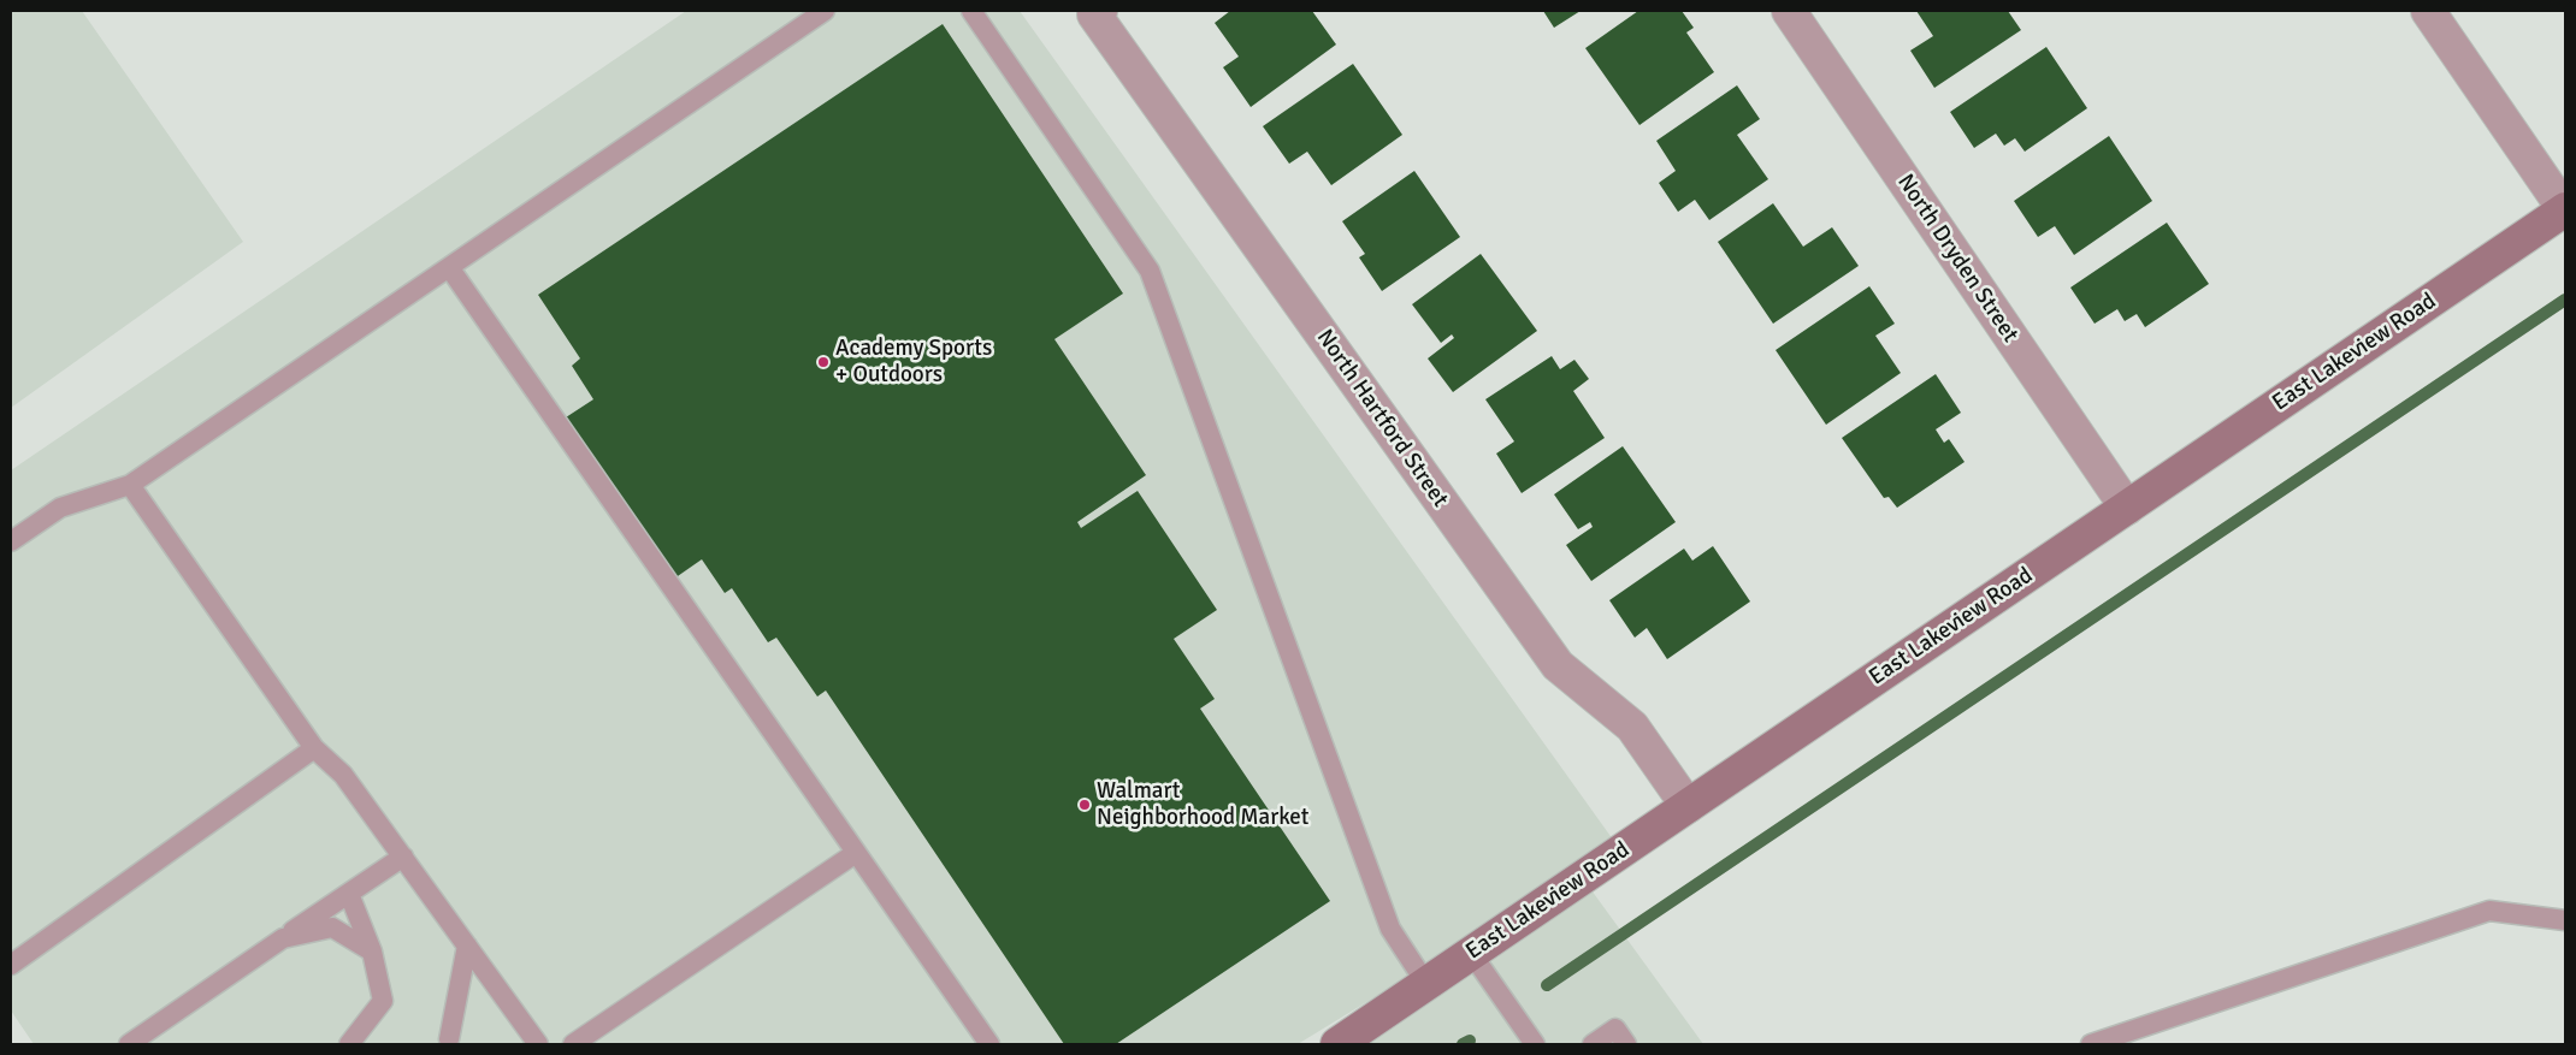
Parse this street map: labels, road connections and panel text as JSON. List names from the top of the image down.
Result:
{
  "streets": {
    "street": ["North Dryden Street", "East Lakeview Road", "North Hartford Street"]
  },
  "crossings": [
    ["North Dryden Street", "East Lakeview Road"],
    ["East Lakeview Road", "North Hartford Street"]
  ],
  "places": ["Academy Sports + Outdoors", "Walmart Neighborhood Market"]
}
